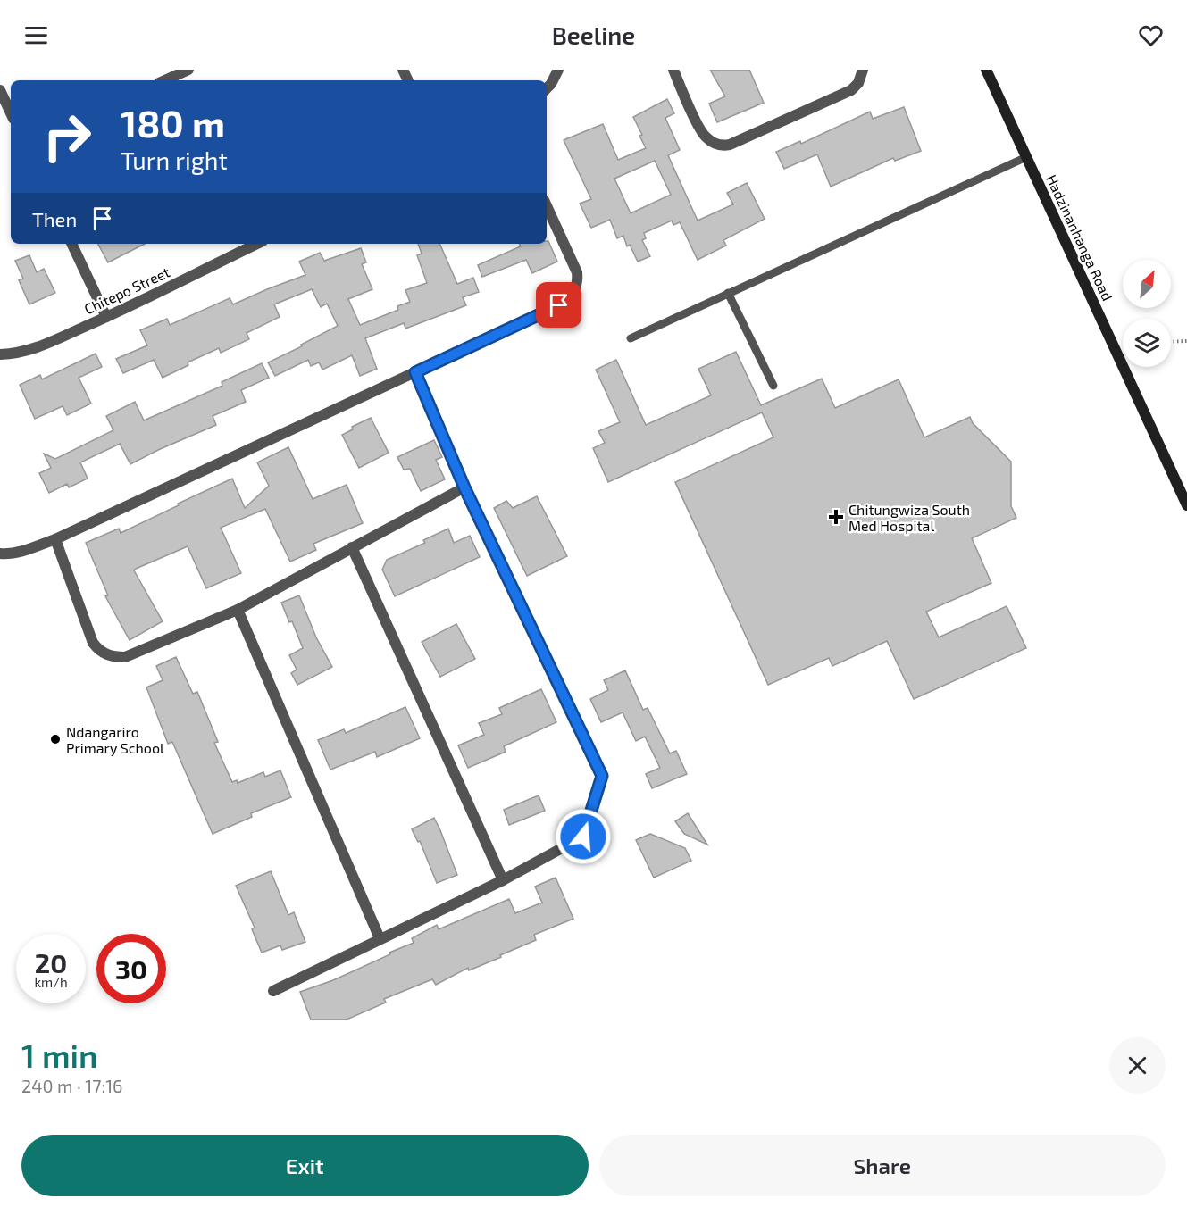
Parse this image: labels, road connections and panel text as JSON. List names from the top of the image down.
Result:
{
  "streets": {
    "street": ["Hadzinanhanga Road", "Chitepo Street"]
  },
  "places": {
    "health": ["Chitungwiza South Med Hospital"],
    "other": ["Ndangariro Primary School"]
  },
  "north": "top right",
  "page": {
    "header": "Beeline",
    "turn": ["180 m", "Turn right"],
    "then": "Then",
    "speed": "20 km/h",
    "limit": "30",
    "heading": ["1 min", "240 m · 17:16"],
    "buttons": ["Exit", "Share"]
  }
}
